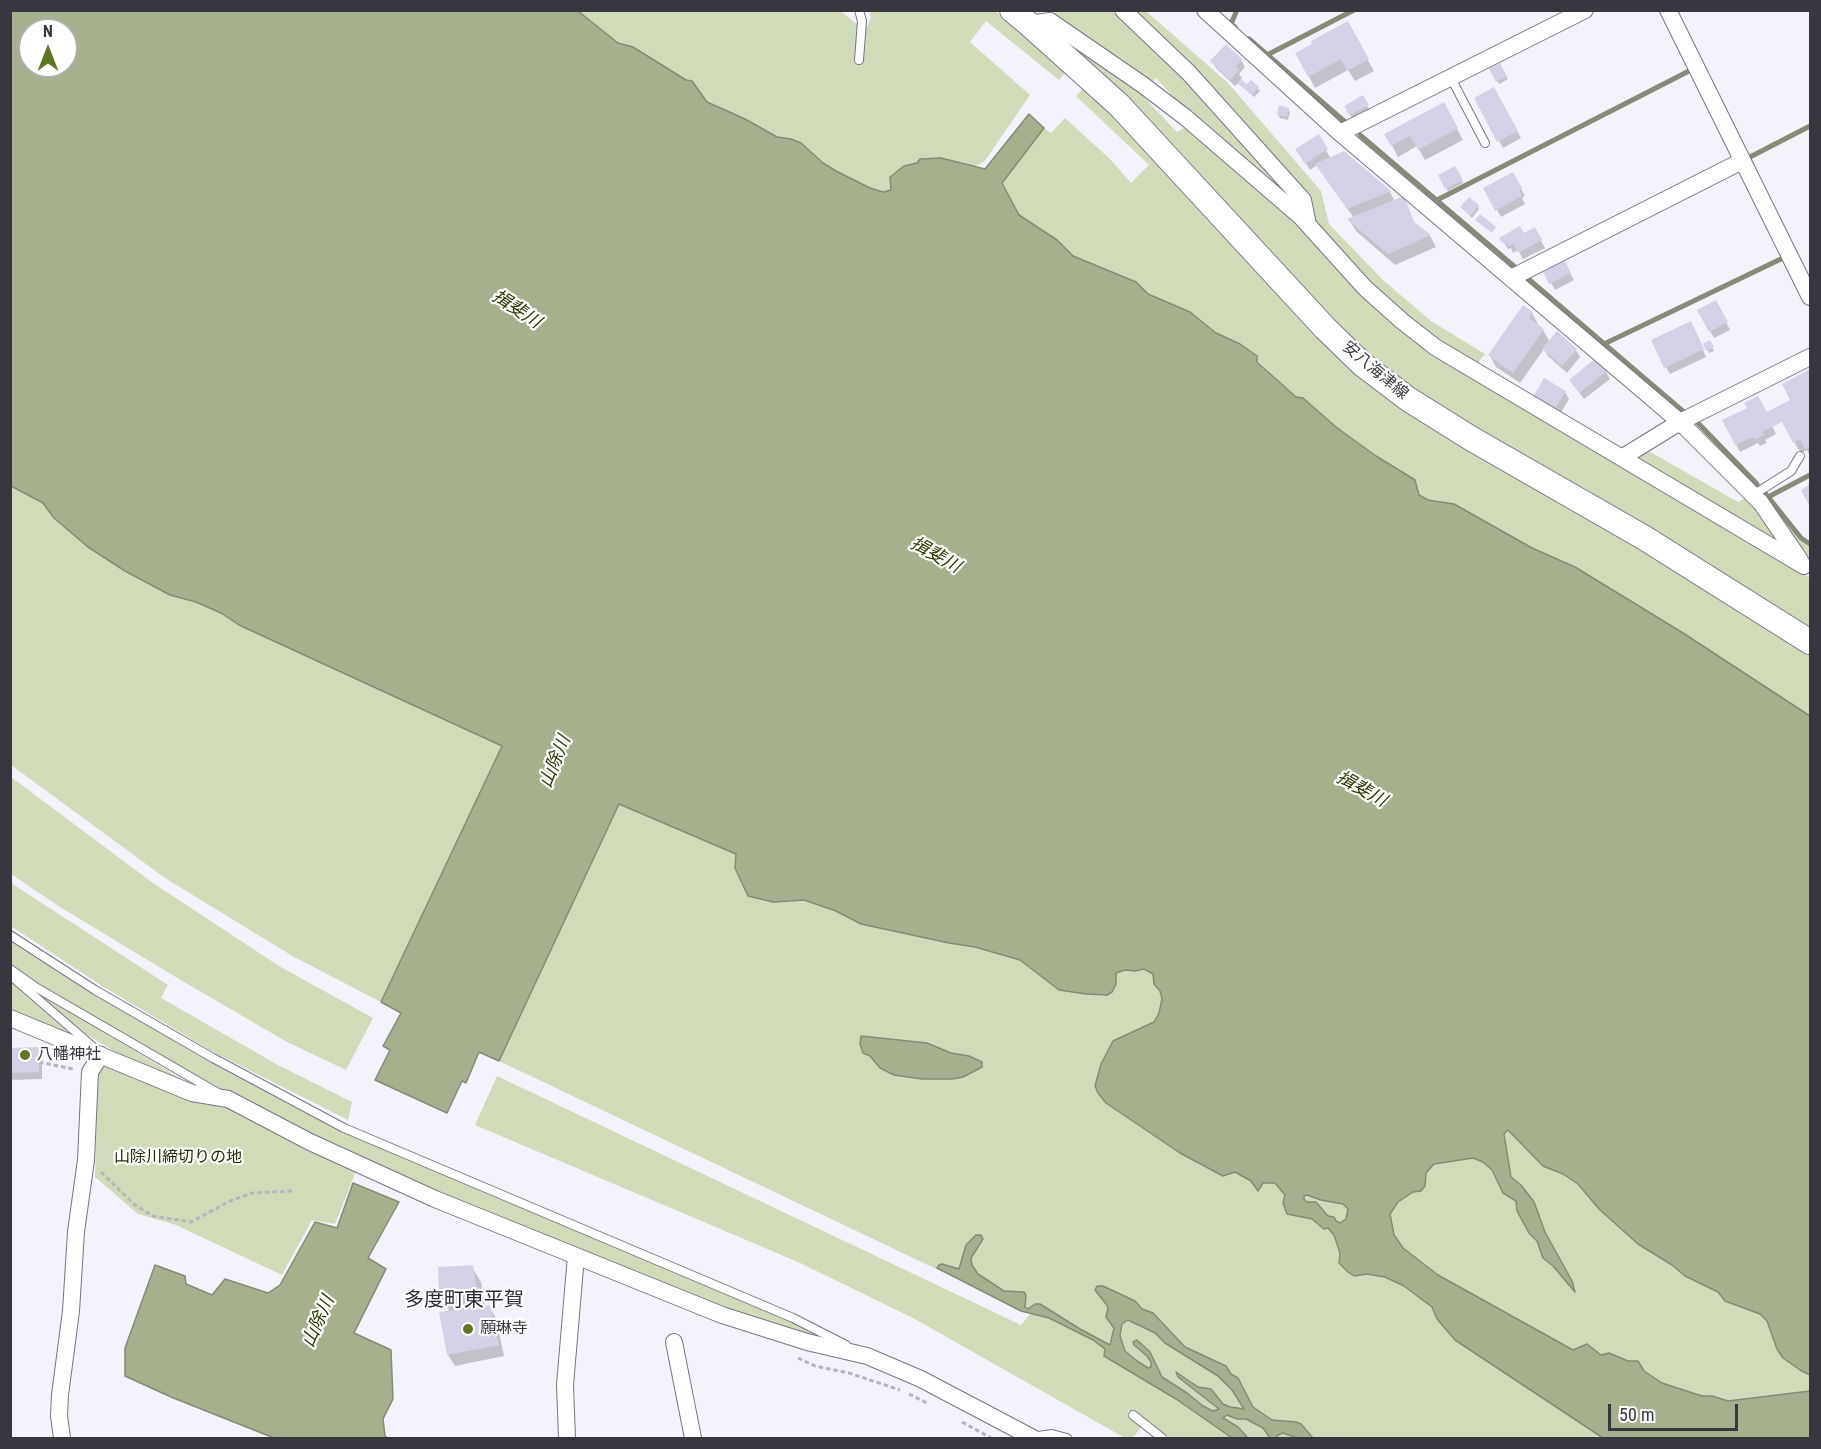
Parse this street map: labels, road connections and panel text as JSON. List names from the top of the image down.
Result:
{
  "streets": {
    "main road": ["安八海津線"]
  },
  "districts": ["多度町東平賀"],
  "water": ["揖斐川", "山除川"],
  "parks": ["山除川締切りの地"],
  "places": ["八幡神社", "願琳寺"],
  "scale_bar": "50 m",
  "north": "top"
}
